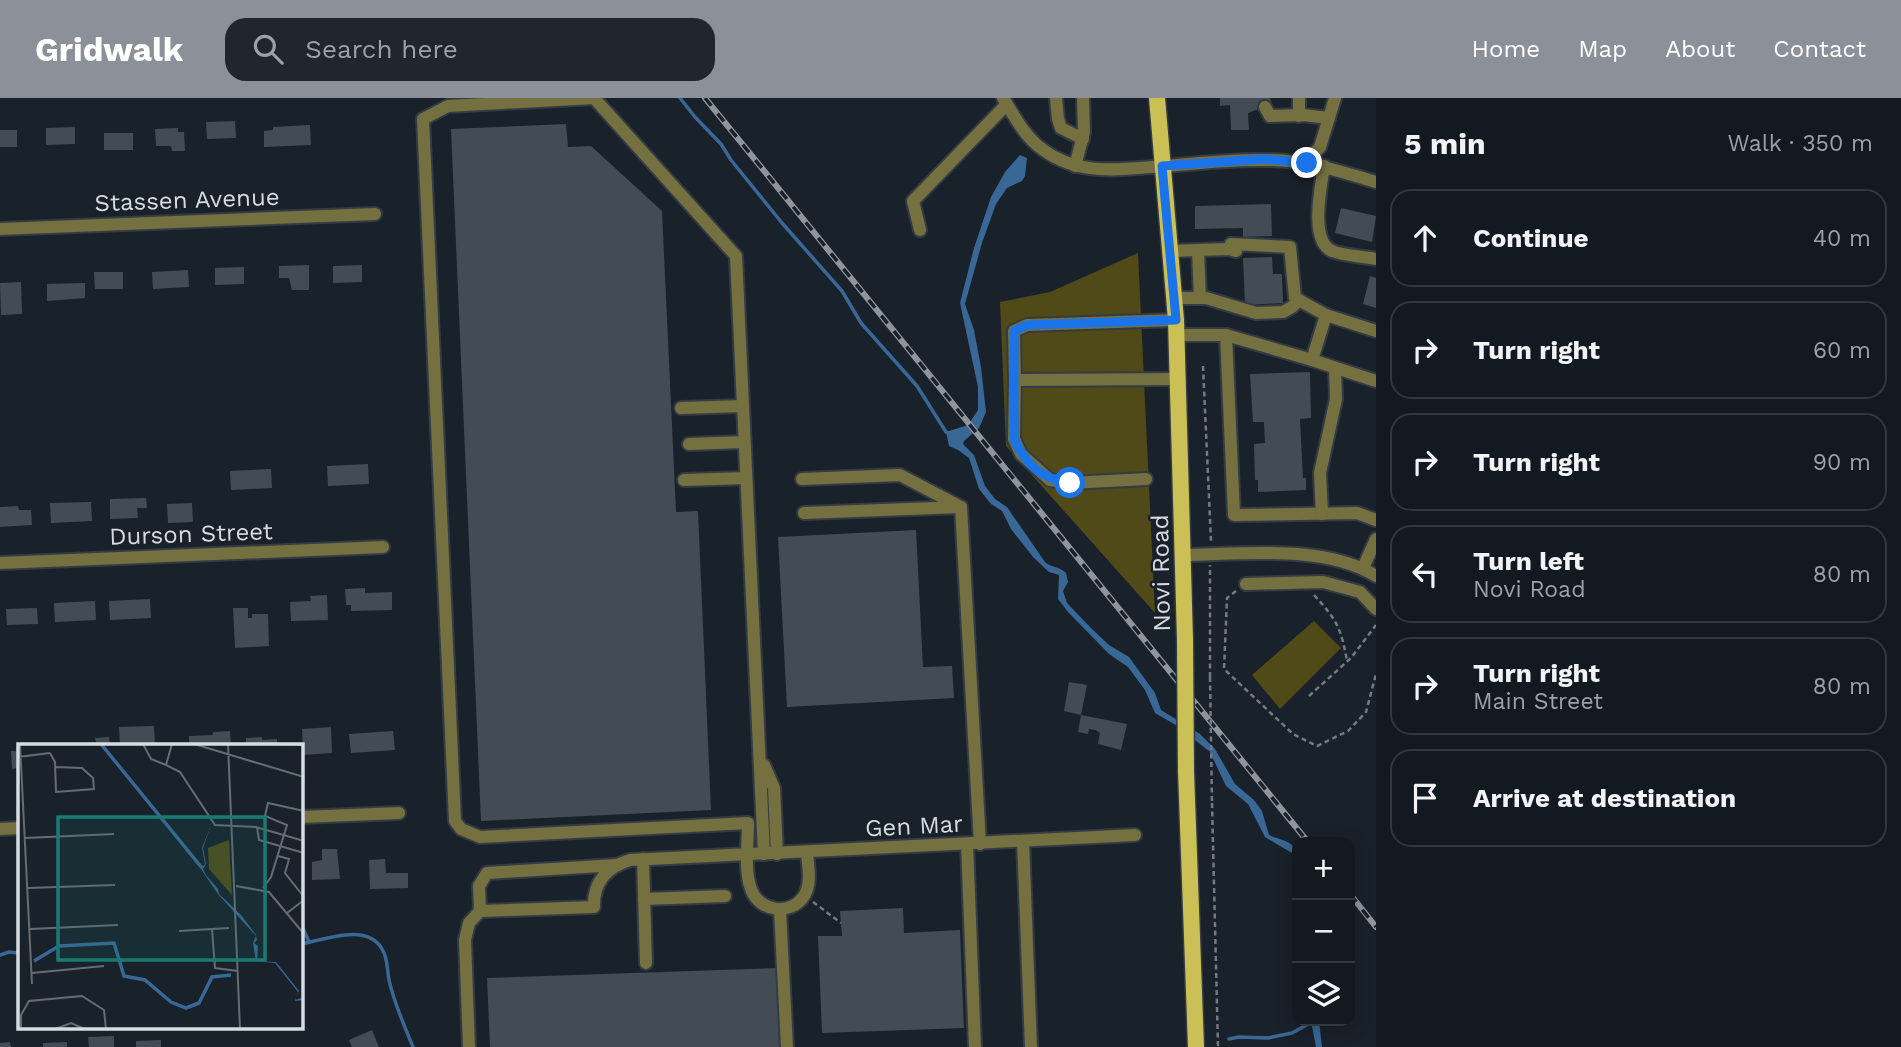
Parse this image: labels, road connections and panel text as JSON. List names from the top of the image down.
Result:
{
  "streets": {
    "main road": ["Novi Road"],
    "street": ["Stassen Avenue", "Durson Street", "Gen Mar"]
  },
  "page": {
    "header": "Gridwalk",
    "search": "Search here",
    "nav": [
      "Home",
      "Map",
      "About",
      "Contact"
    ],
    "heading": ["5 min", "Walk · 350 m"],
    "list": [
      ["Continue", "40 m"],
      ["Turn right", "60 m"],
      ["Turn right", "90 m"],
      ["Turn left", "Novi Road", "80 m"],
      ["Turn right", "Main Street", "80 m"],
      "Arrive at destination"
    ],
    "map_buttons": ["+", "−"]
  }
}
